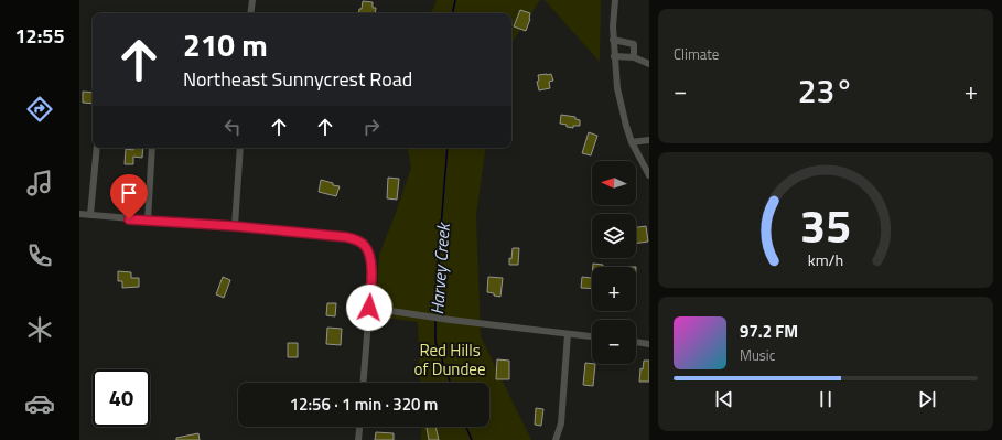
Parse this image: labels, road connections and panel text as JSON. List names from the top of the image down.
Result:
{
  "water": ["Harvey Creek"],
  "parks": ["Red Hills of Dundee"],
  "north": "left",
  "page": {
    "tabs": "12:55",
    "tile": "Climate",
    "turn": ["210 m", "Northeast Sunnycrest Road"],
    "heat": ["−", "23°", "+"],
    "map_buttons": ["+", "−"],
    "song": ["97.2 FM", "Music"],
    "limit": "40",
    "trip": "12:56 · 1 min · 320 m",
    "gauge": ["35", "km/h"]
  }
}
